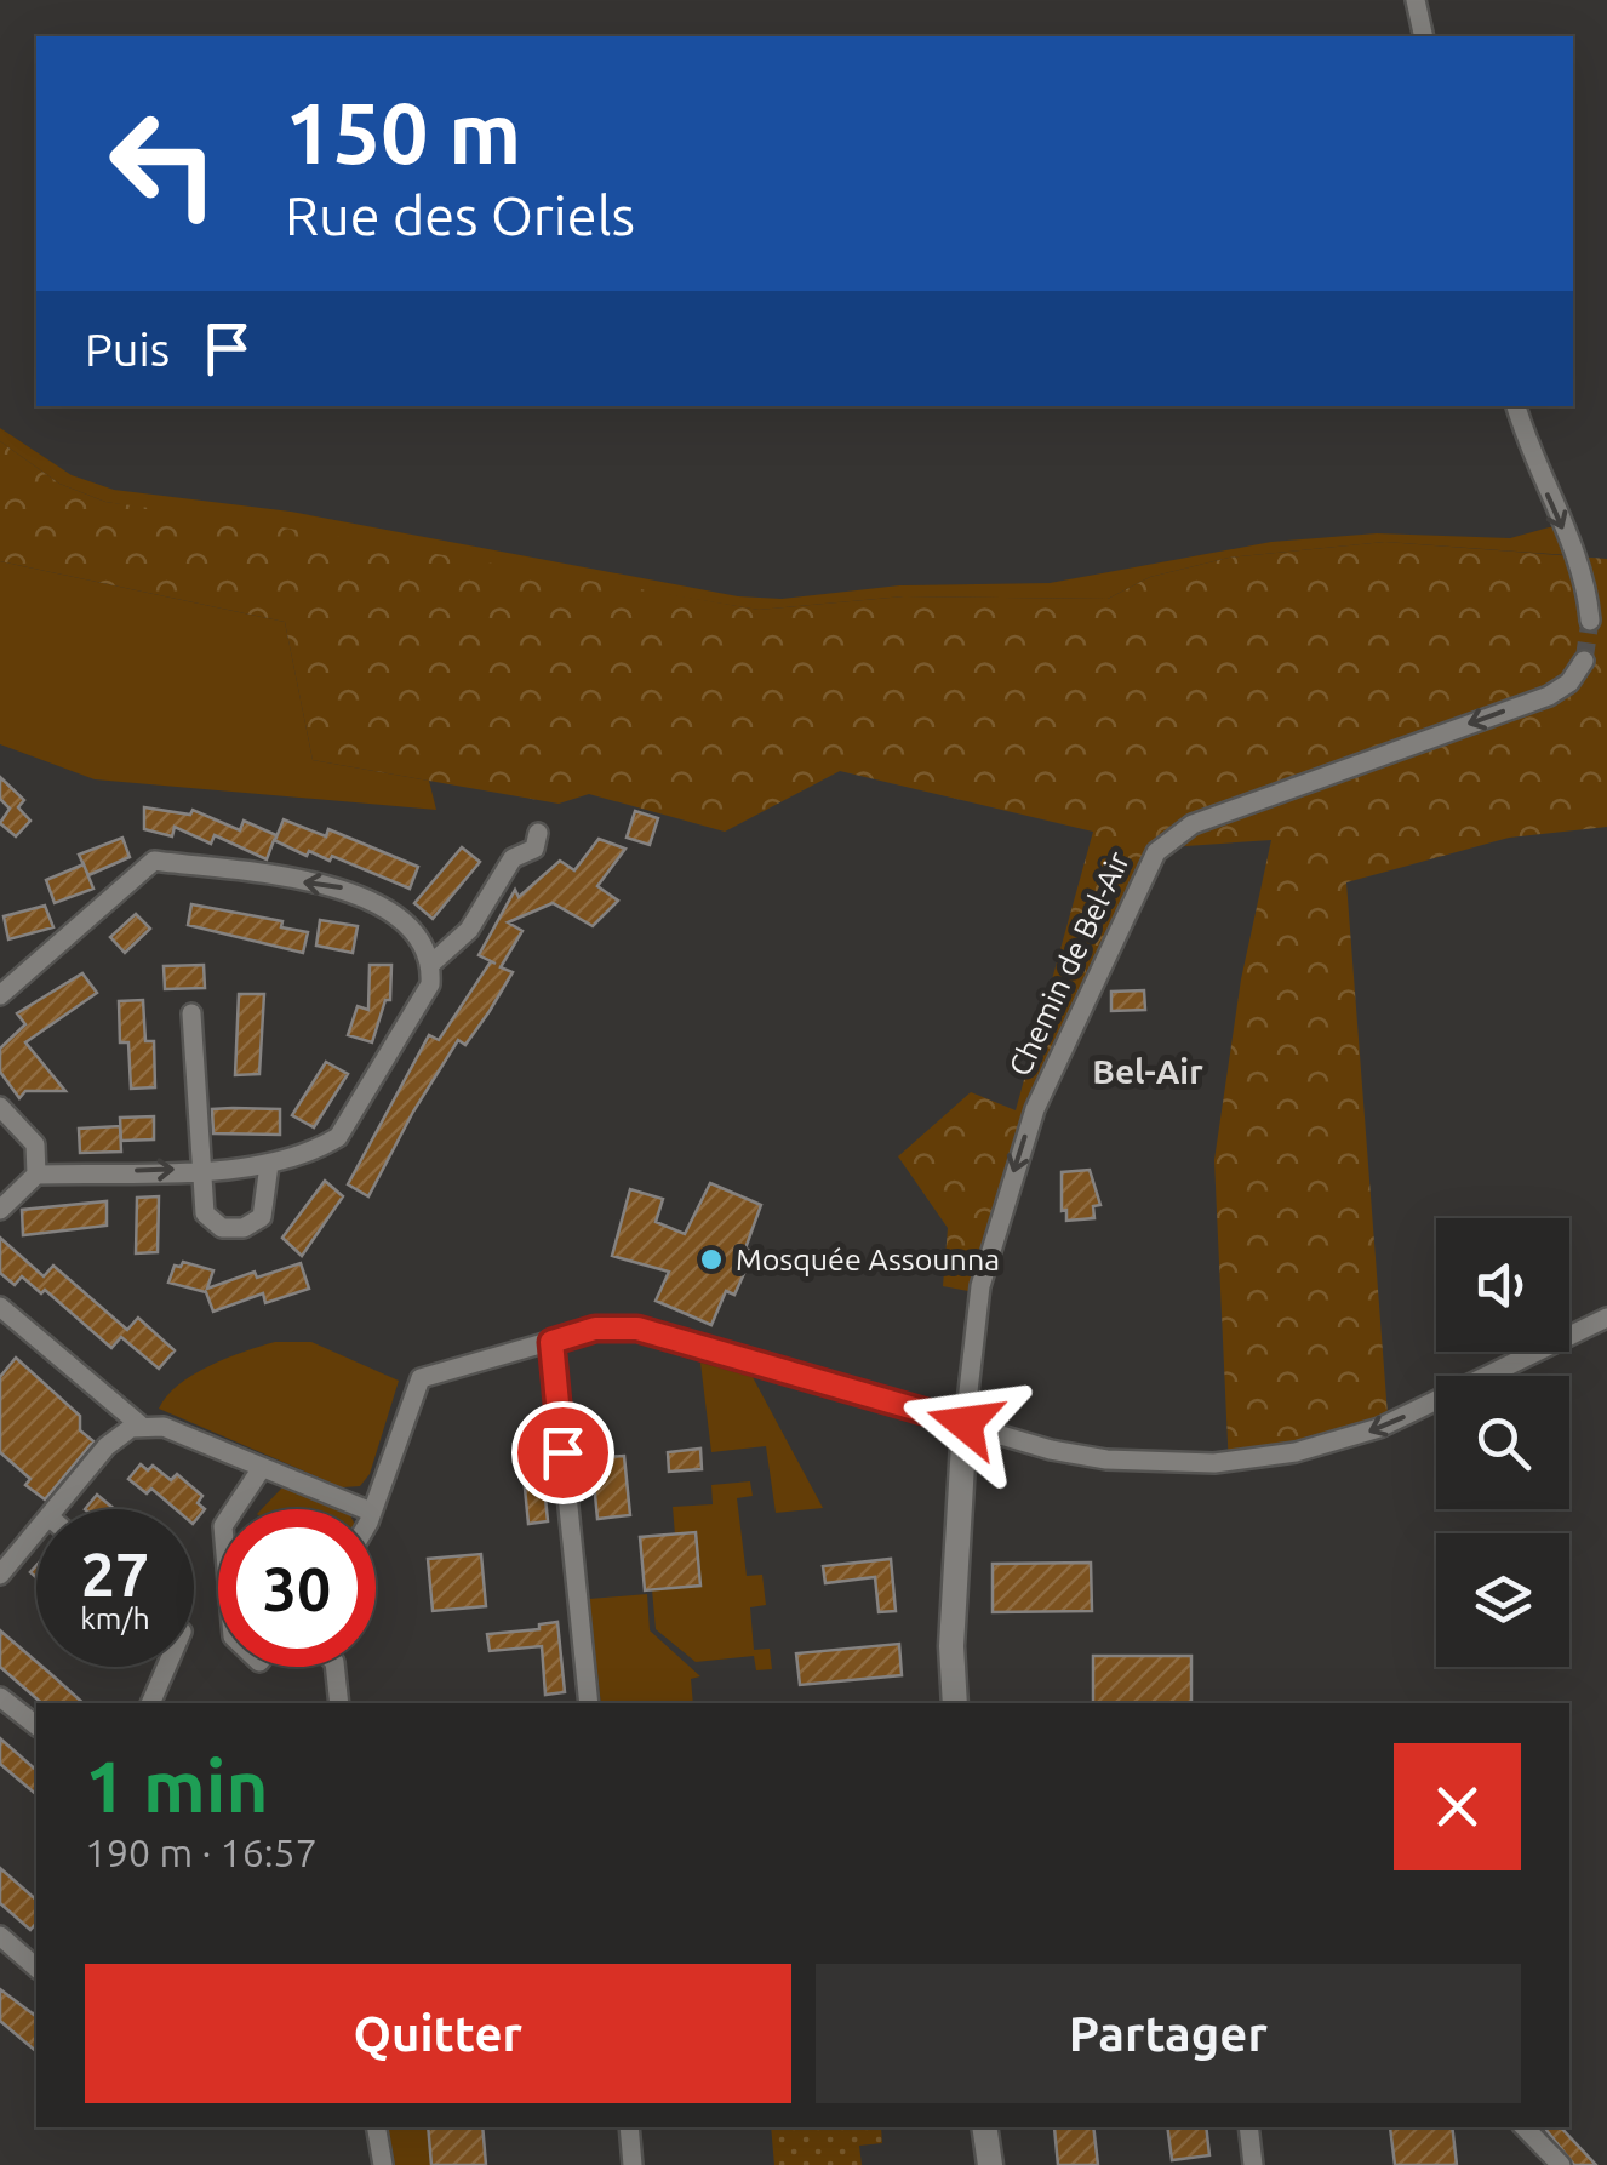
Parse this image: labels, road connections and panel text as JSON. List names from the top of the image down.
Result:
{
  "streets": {
    "street": ["Chemin de Bel-Air"]
  },
  "one_way": ["Chemin de Bel-Air"],
  "districts": ["Bel-Air"],
  "places": ["Mosquée Assounna"],
  "page": {
    "turn": ["150 m", "Rue des Oriels"],
    "then": "Puis",
    "speed": "27 km/h",
    "limit": "30",
    "heading": ["1 min", "190 m · 16:57"],
    "buttons": ["Quitter", "Partager"]
  }
}
